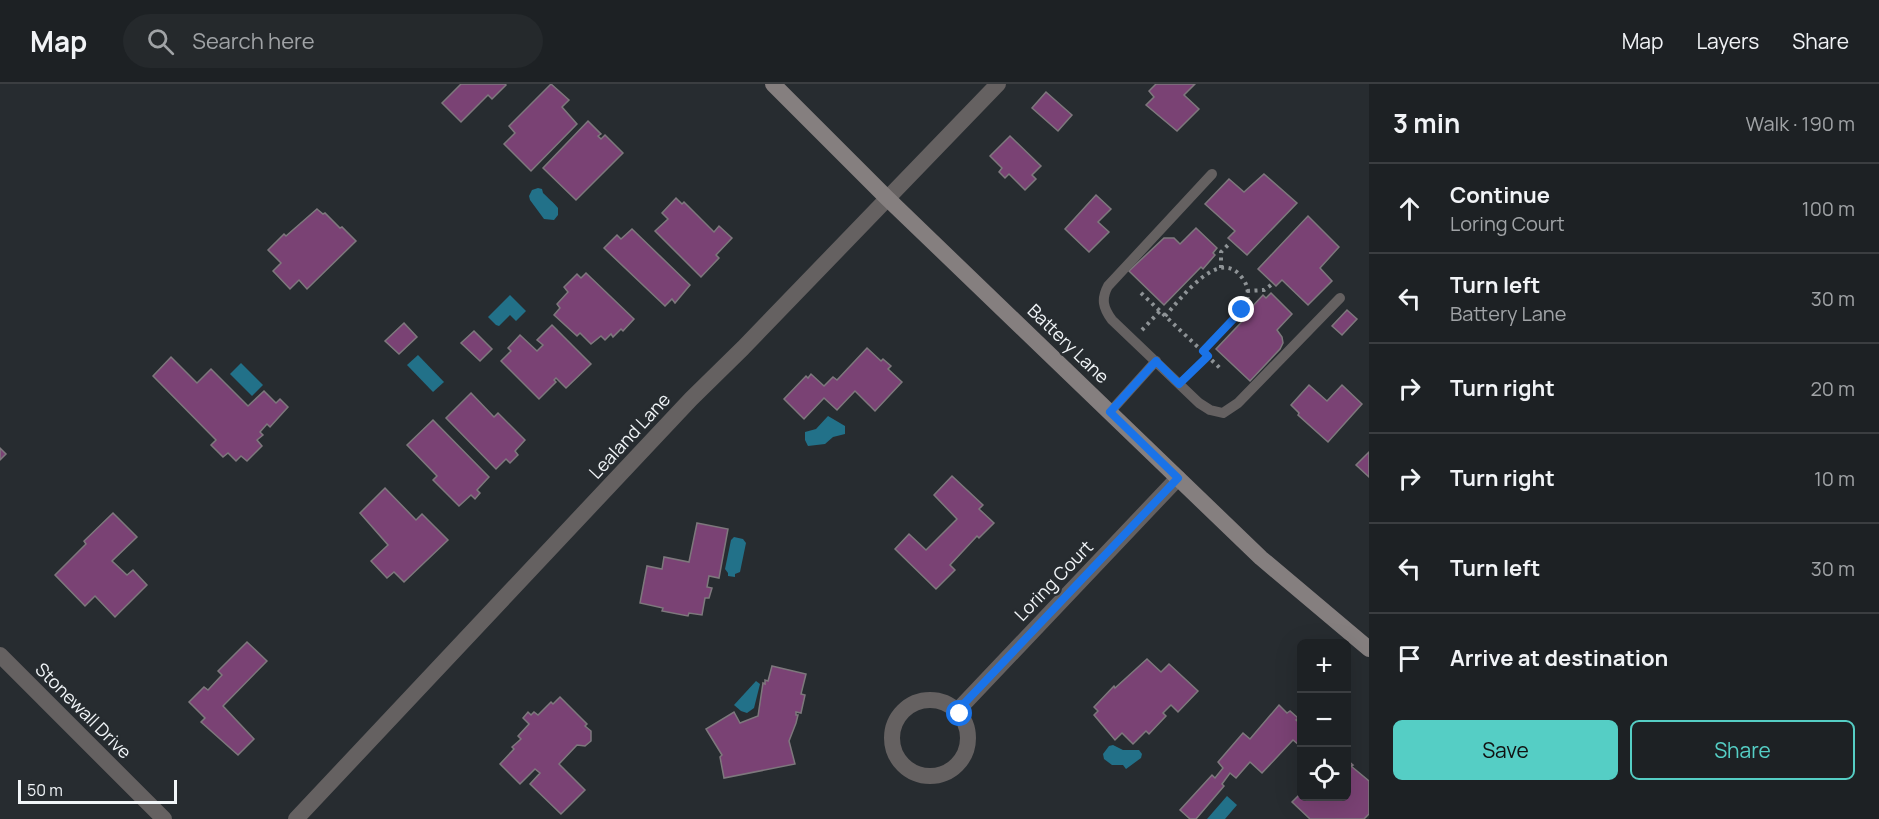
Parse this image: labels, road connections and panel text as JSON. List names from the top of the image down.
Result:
{
  "streets": {
    "main road": ["Battery Lane"],
    "street": ["Lealand Lane", "Loring Court", "Stonewall Drive"]
  },
  "crossings": [
    ["Battery Lane", "Lealand Lane"],
    ["Battery Lane", "Loring Court"]
  ],
  "scale_bar": "50 m",
  "page": {
    "header": "Map",
    "search": "Search here",
    "nav": ["Map", "Layers", "Share"],
    "heading": ["3 min", "Walk · 190 m"],
    "list": [
      ["Continue", "Loring Court", "100 m"],
      ["Turn left", "Battery Lane", "30 m"],
      ["Turn right", "20 m"],
      ["Turn right", "10 m"],
      ["Turn left", "30 m"],
      "Arrive at destination"
    ],
    "map_buttons": ["+", "−"],
    "buttons": ["Save", "Share"],
    "scale": "50 m"
  }
}
